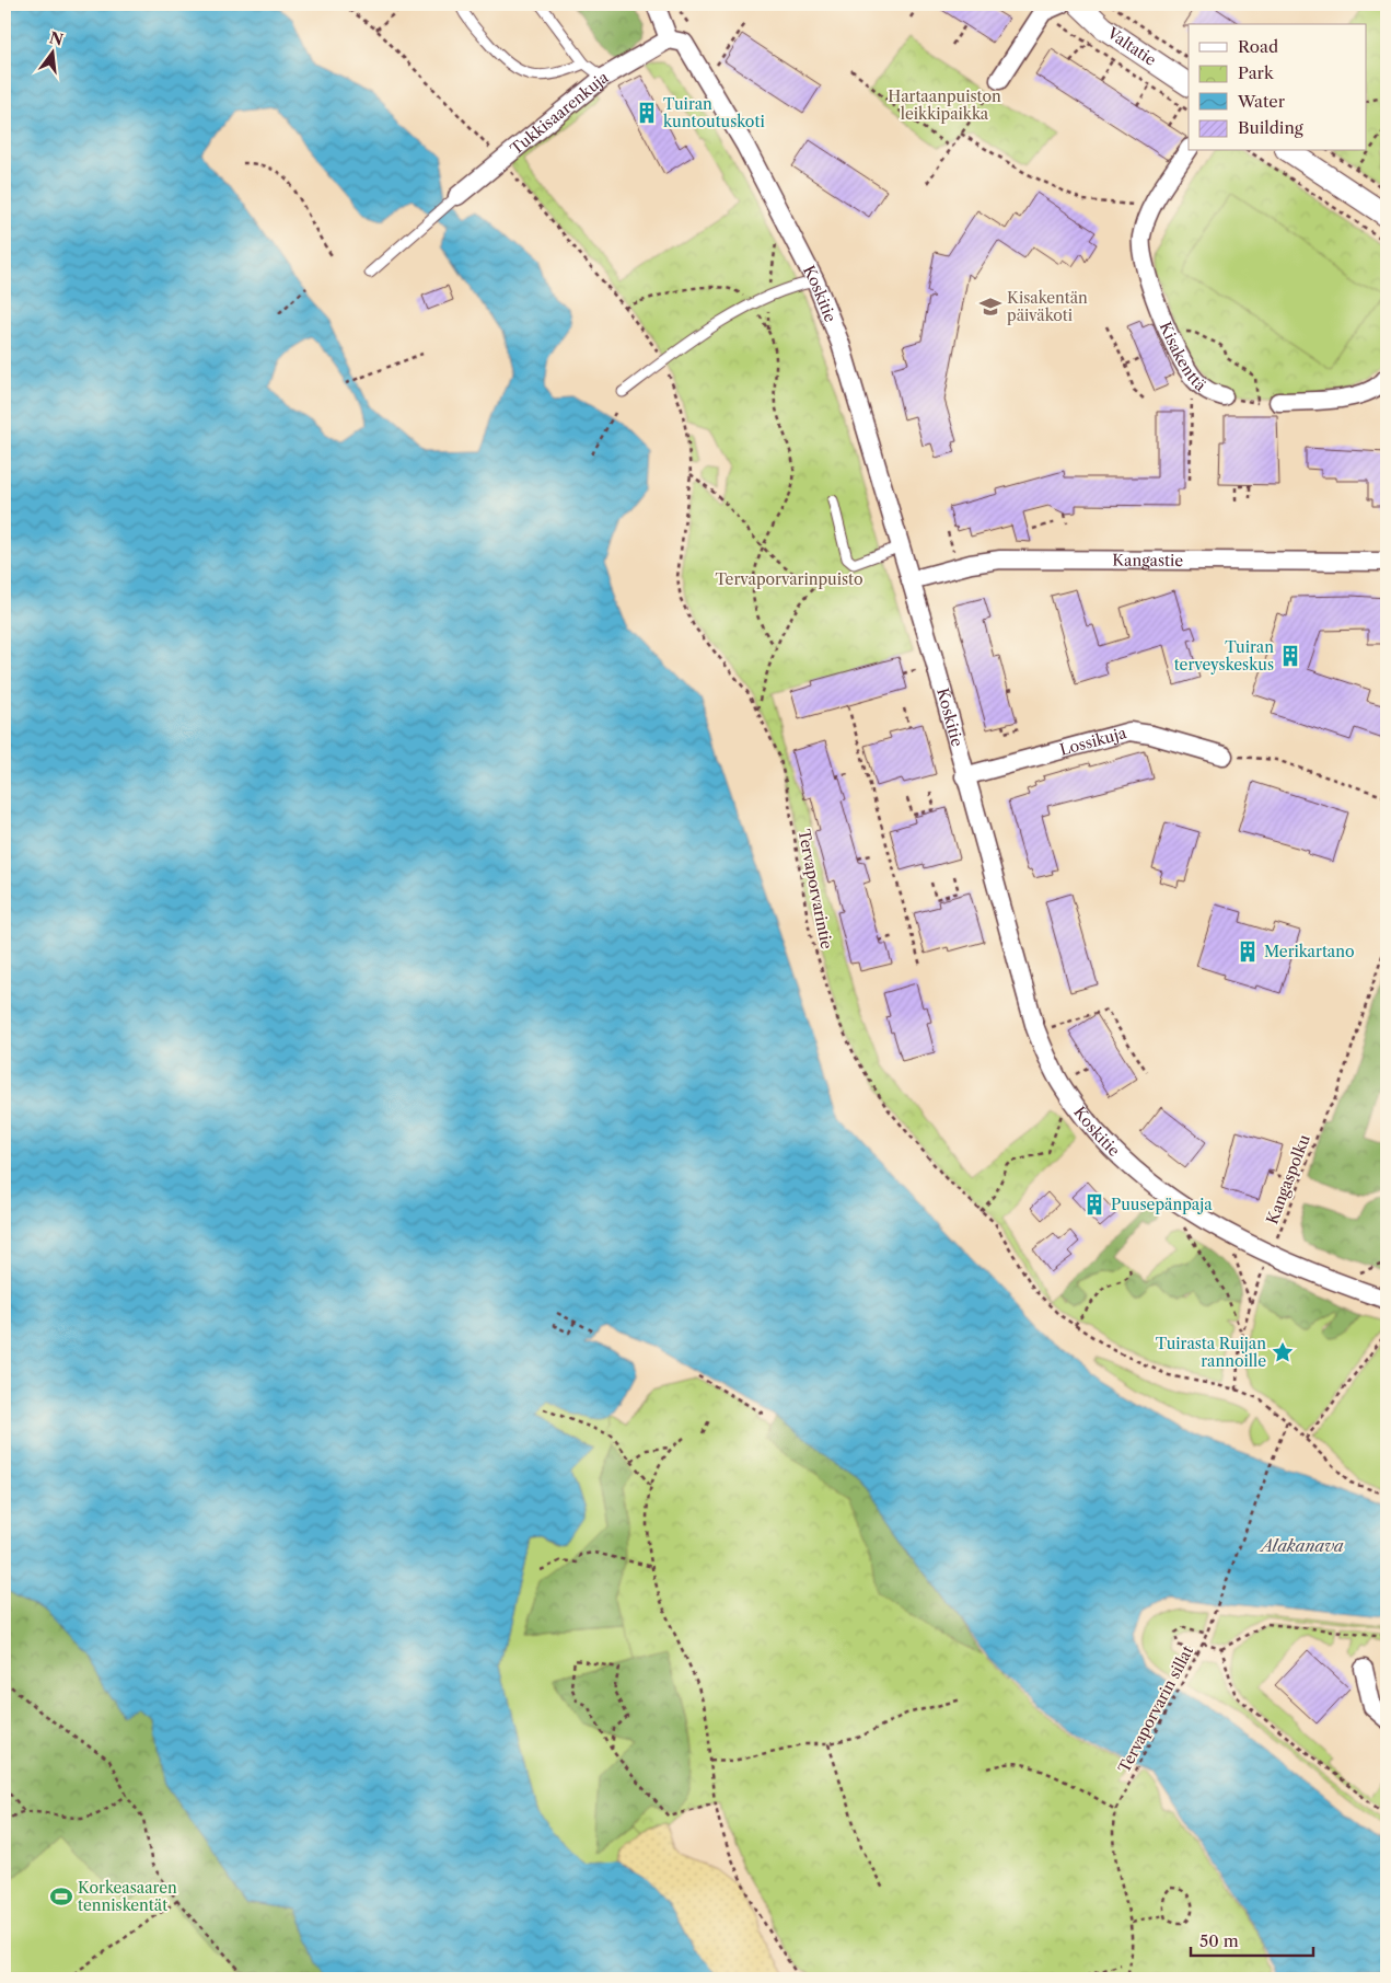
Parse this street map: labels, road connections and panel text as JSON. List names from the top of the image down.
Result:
{
  "streets": {
    "street": [
      "Valtatie",
      "Tukkisaarenkuja",
      "Koskitie",
      "Kisakenttä",
      "Kangastie",
      "Lossikuja"
    ],
    "path": ["Tervaporvarintie", "Kangaspolku", "Tervaporvarin sillat"]
  },
  "crossings": [
    ["Tukkisaarenkuja", "Koskitie"],
    ["Koskitie", "Kangastie"],
    ["Koskitie", "Lossikuja"],
    ["Koskitie", "Kangaspolku"],
    ["Tervaporvarintie", "Kangaspolku"],
    ["Tervaporvarintie", "Tervaporvarin sillat"]
  ],
  "water": ["Alakanava"],
  "parks": ["Hartaanpuiston leikkipaikka", "Tervaporvarinpuisto"],
  "places": {
    "building": [
      "Tuiran kuntoutuskoti",
      "Tuiran terveyskeskus",
      "Merikartano",
      "Puusepänpaja"
    ],
    "school or university": ["Kisakentän päiväkoti"],
    "place": ["Tuirasta Ruijan rannoille"],
    "sports": ["Korkeasaaren tenniskentät"]
  },
  "legend": [
    "Road",
    "Park",
    "Water",
    "Building"
  ],
  "scale_bar": "50 m",
  "north": "top"
}
